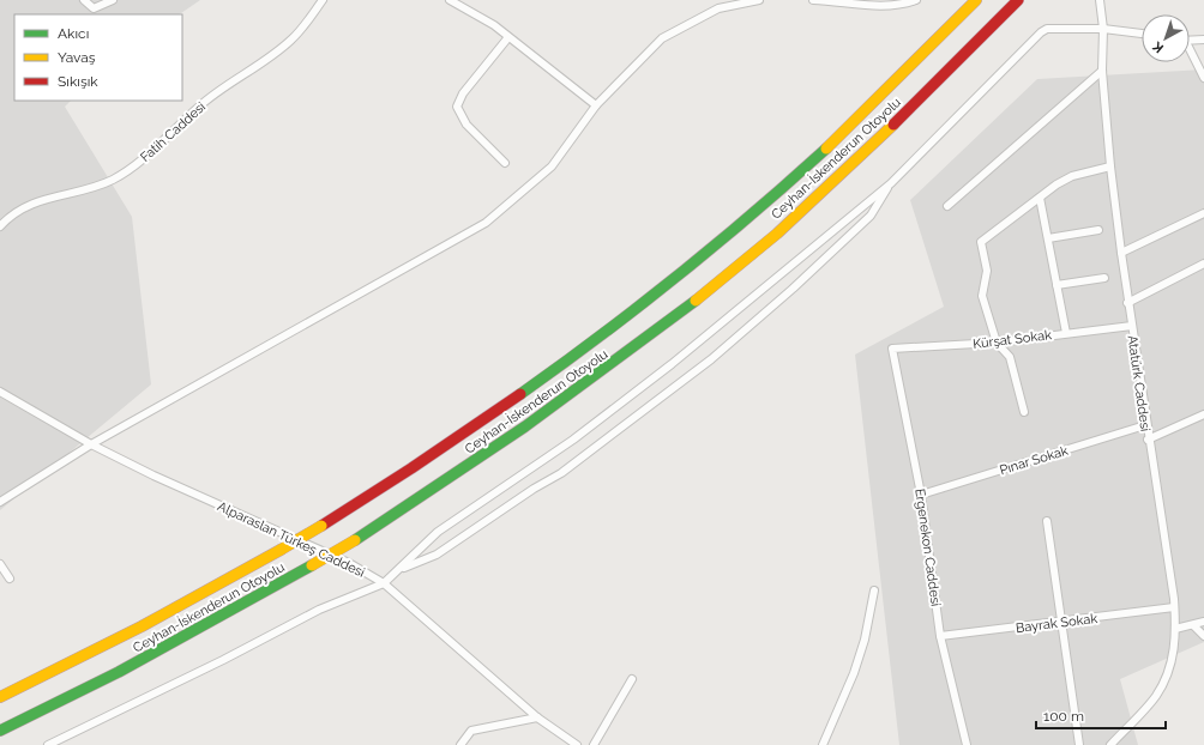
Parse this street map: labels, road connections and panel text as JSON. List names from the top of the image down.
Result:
{
  "streets": {
    "highway": ["Ceyhan-İskenderun Otoyolu"],
    "street": [
      "Fatih Caddesi",
      "Kürşat Sokak",
      "Atatürk Caddesi",
      "Pınar Sokak",
      "Alparaslan Türkeş Caddesi",
      "Ergenekon Caddesi",
      "Bayrak Sokak"
    ]
  },
  "crossings": [
    ["Kürşat Sokak", "Atatürk Caddesi"],
    ["Kürşat Sokak", "Ergenekon Caddesi"],
    ["Atatürk Caddesi", "Pınar Sokak"],
    ["Atatürk Caddesi", "Bayrak Sokak"],
    ["Pınar Sokak", "Ergenekon Caddesi"],
    ["Ergenekon Caddesi", "Bayrak Sokak"]
  ],
  "legend": ["Akıcı", "Yavaş", "Sıkışık"],
  "scale_bar": "100 m",
  "north": "bottom left"
}
